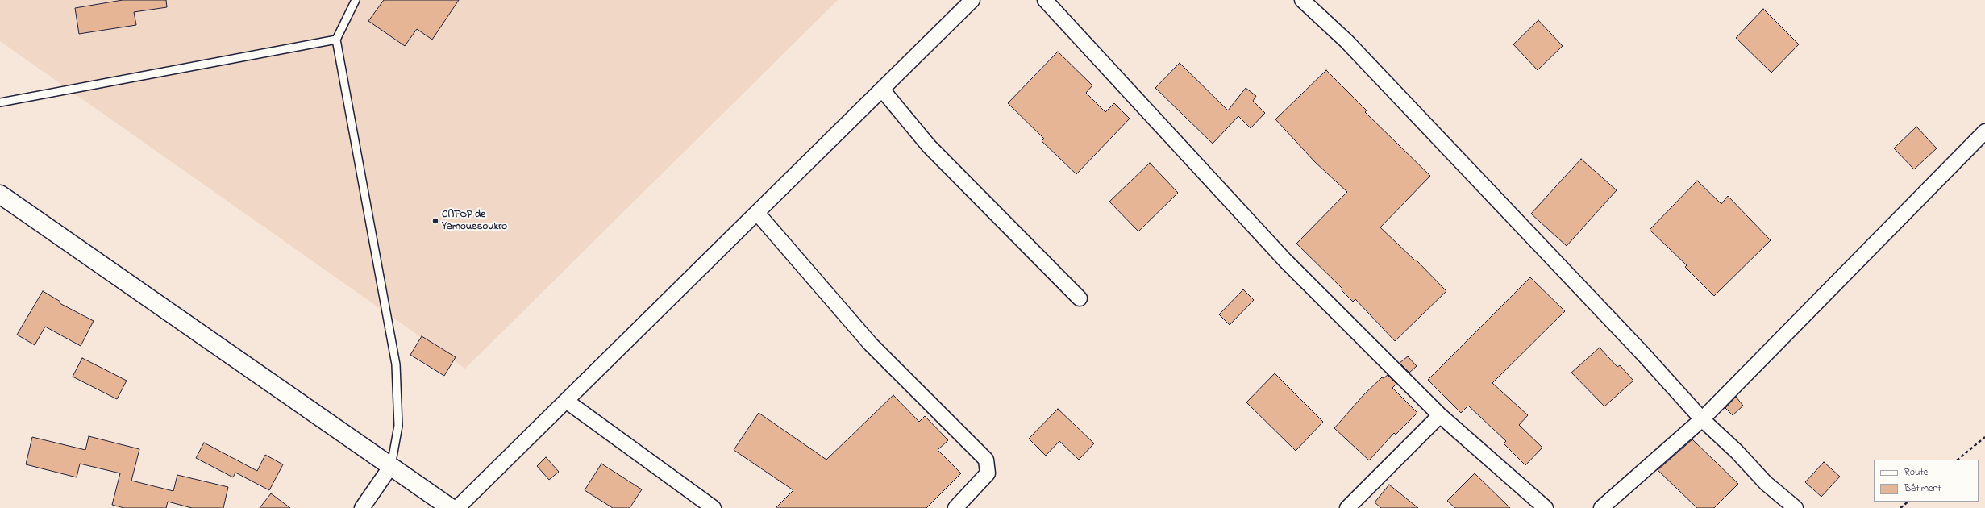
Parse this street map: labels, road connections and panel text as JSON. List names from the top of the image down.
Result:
{
  "places": ["CAFOP de Yamoussoukro"],
  "legend": ["Route", "Bâtiment"]
}
